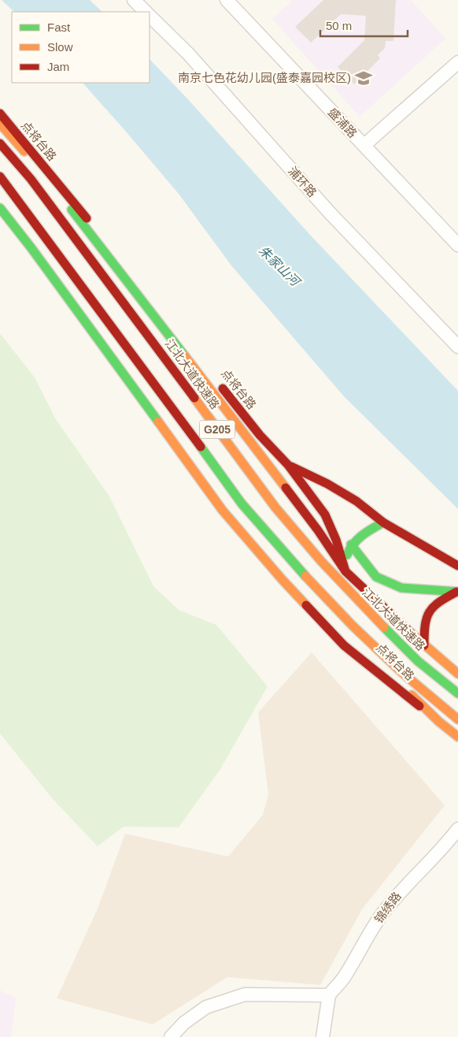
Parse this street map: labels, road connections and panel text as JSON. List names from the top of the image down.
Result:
{
  "streets": {
    "main road": ["点将台路", "江北大道快速路", "G205"],
    "street": ["盛浦路", "浦环路", "锦绣路"]
  },
  "water": ["朱家山河"],
  "places": {
    "school or university": ["南京七色花幼儿园(盛泰嘉园校区)"]
  },
  "legend": ["Fast", "Slow", "Jam"],
  "scale_bar": "50 m"
}
